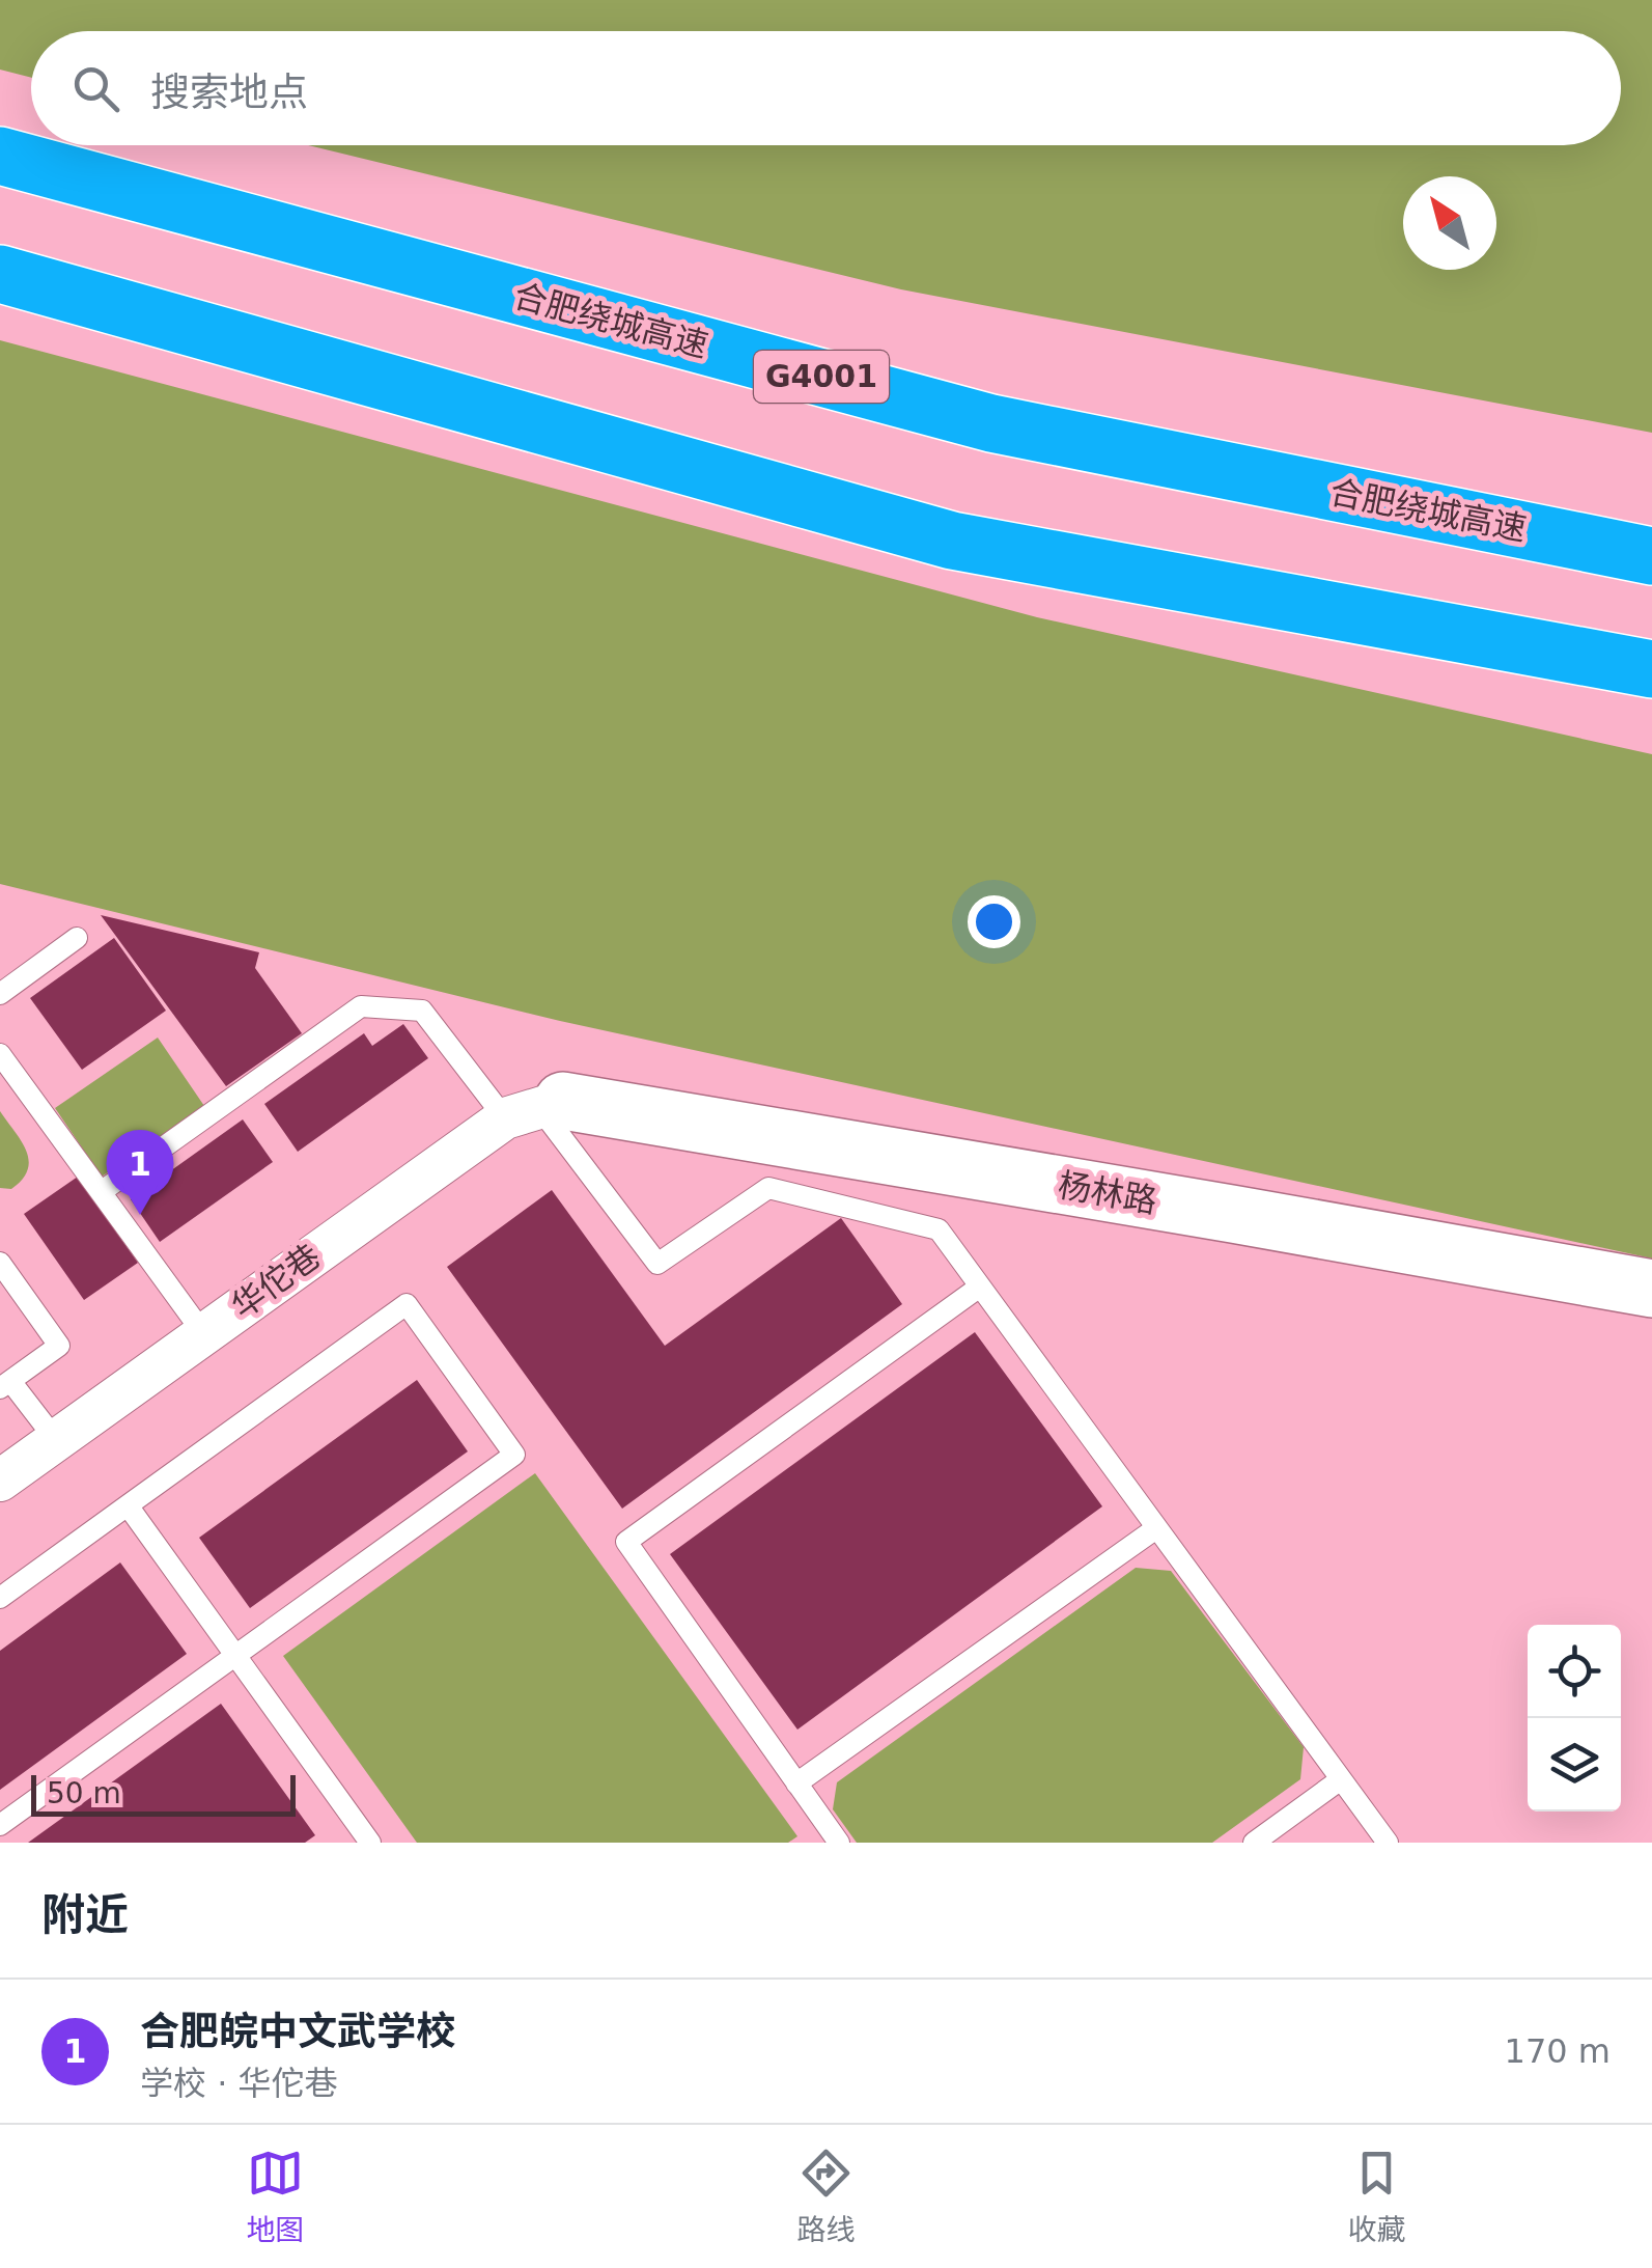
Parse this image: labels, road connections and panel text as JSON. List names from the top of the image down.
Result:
{
  "streets": {
    "highway": ["合肥绕城高速", "G4001"],
    "street": ["杨林路", "华佗巷"]
  },
  "crossings": [
    ["杨林路", "华佗巷"]
  ],
  "scale_bar": "50 m",
  "north": "top left",
  "page": {
    "search": "搜索地点",
    "pins": "1",
    "scale": "50 m",
    "heading": "附近",
    "list": [
      {
        "mark": "1",
        "name": "合肥皖中文武学校",
        "note": "学校 · 华佗巷",
        "value": "170 m"
      }
    ],
    "nav": ["地图", "路线", "收藏"]
  }
}
